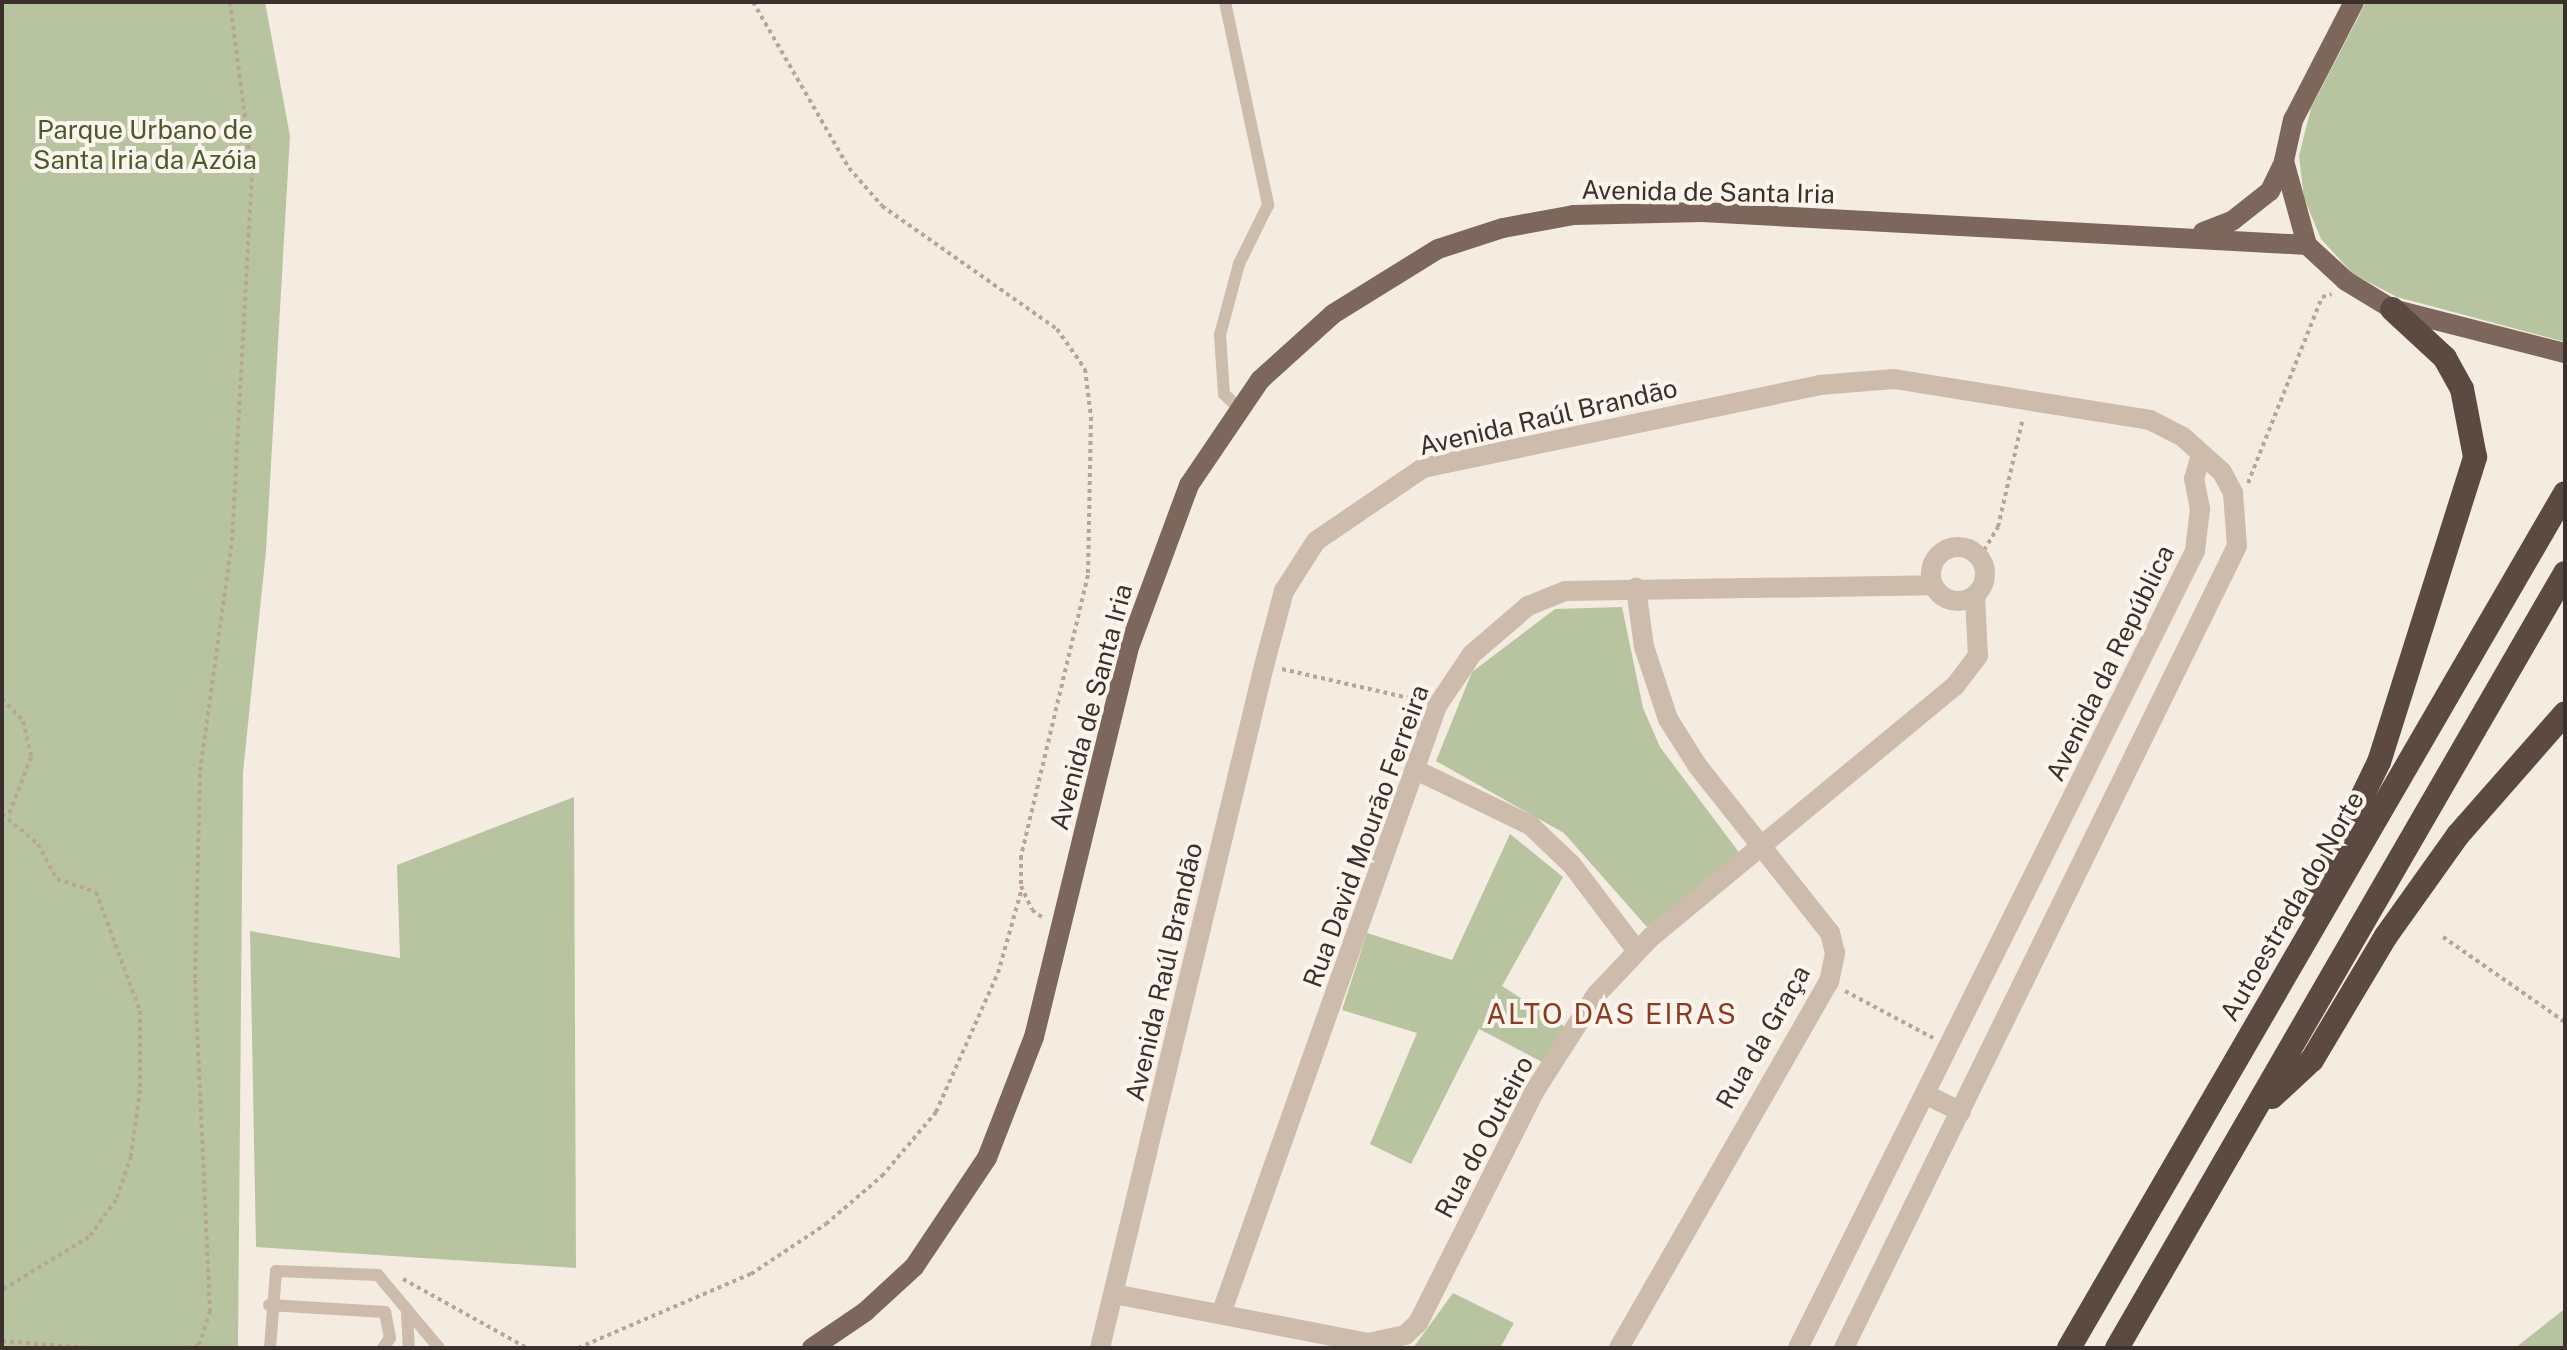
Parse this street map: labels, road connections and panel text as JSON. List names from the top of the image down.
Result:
{
  "streets": {
    "highway": ["Autoestrada do Norte"],
    "main road": ["Avenida de Santa Iria"],
    "street": [
      "Avenida Raúl Brandão",
      "Avenida da República",
      "Rua David Mourão Ferreira",
      "Rua da Graça",
      "Rua do Outeiro"
    ]
  },
  "crossings": [
    ["Avenida Raúl Brandão", "Avenida da República"],
    ["Avenida Raúl Brandão", "Rua do Outeiro"],
    ["Rua David Mourão Ferreira", "Rua da Graça"],
    ["Rua David Mourão Ferreira", "Rua do Outeiro"],
    ["Rua da Graça", "Rua do Outeiro"]
  ],
  "districts": ["ALTO DAS EIRAS"],
  "parks": ["Parque Urbano de Santa Iria da Azóia"]
}
